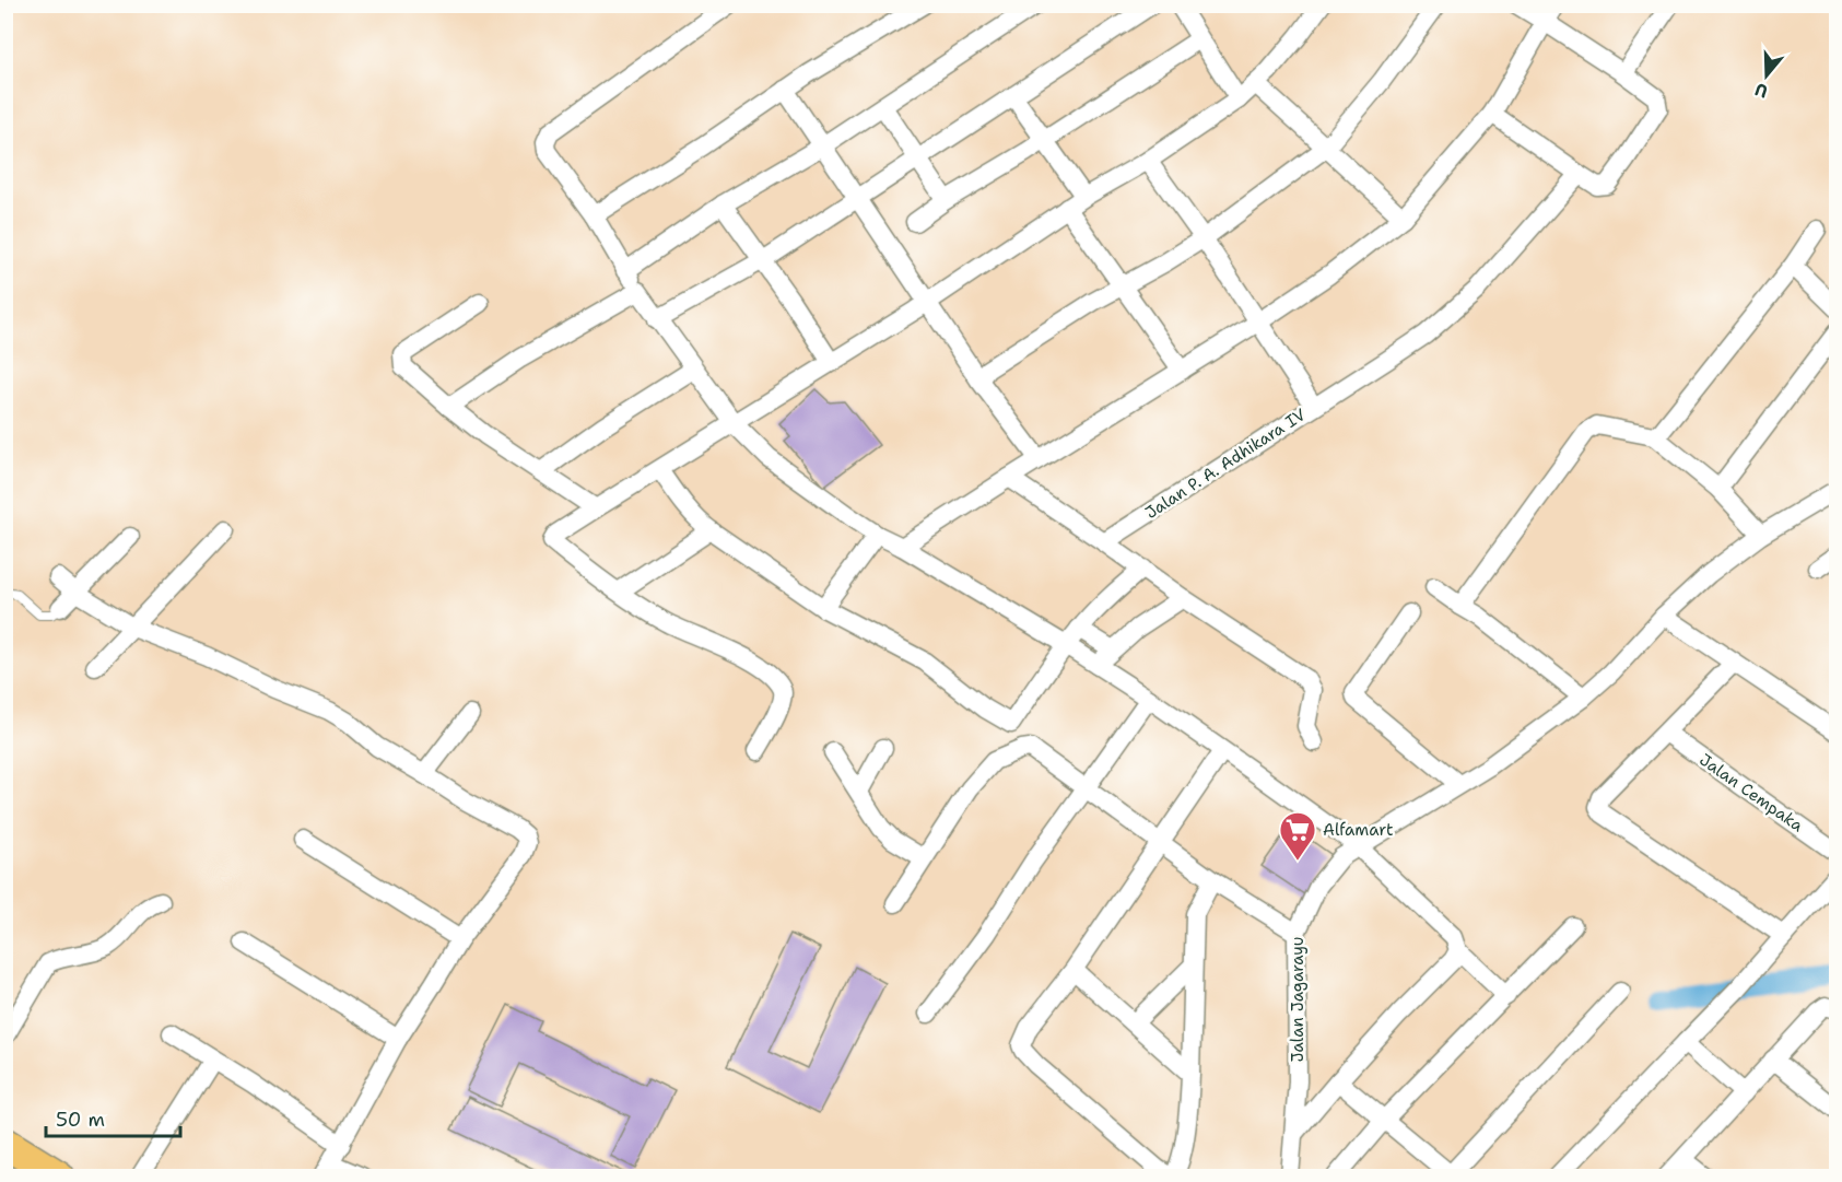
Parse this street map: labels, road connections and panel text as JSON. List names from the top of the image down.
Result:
{
  "streets": {
    "street": ["Jalan P. A. Adhikara IV", "Jalan Cempaka", "Jalan Jagarayu"]
  },
  "places": {
    "supermarket": ["Alfamart"]
  },
  "scale_bar": "50 m",
  "north": "bottom"
}
